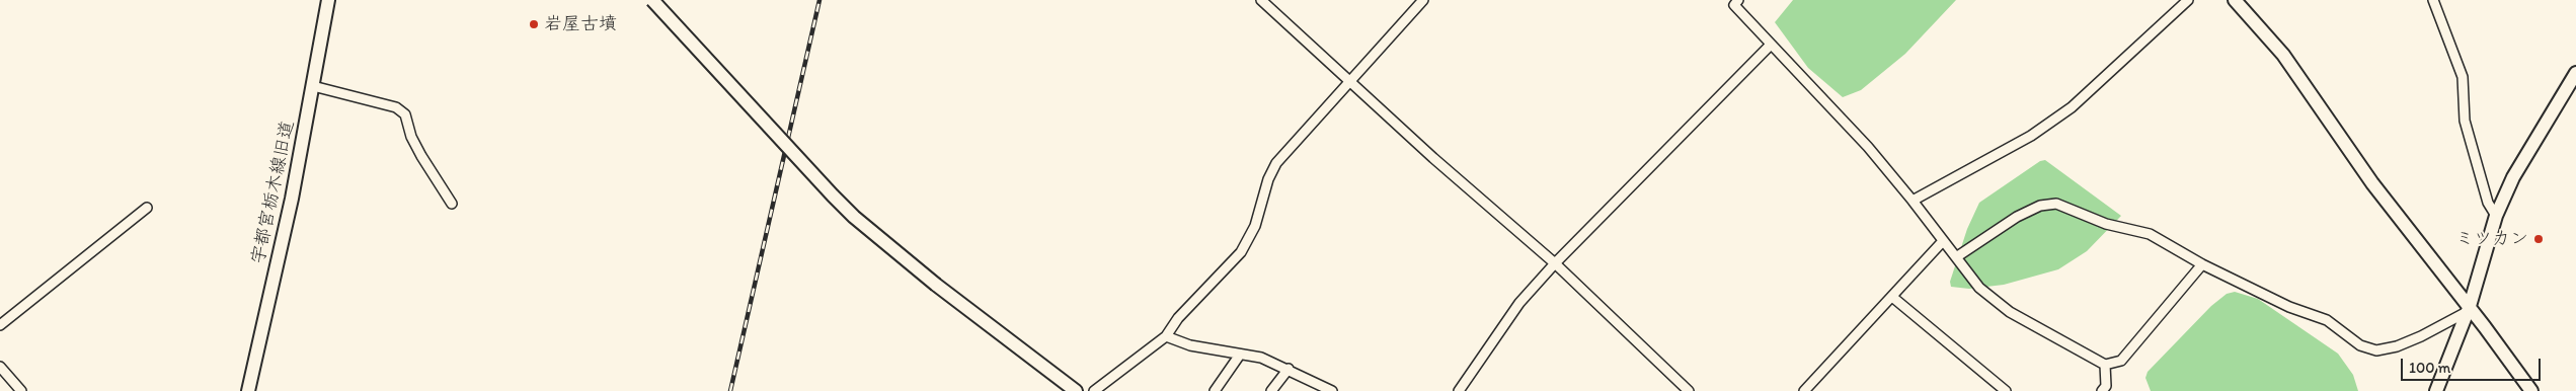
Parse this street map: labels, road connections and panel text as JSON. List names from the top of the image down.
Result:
{
  "streets": {
    "street": ["宇都宮栃木線旧道"]
  },
  "places": ["岩屋古墳", "ミツカン"],
  "scale_bar": "100 m"
}
